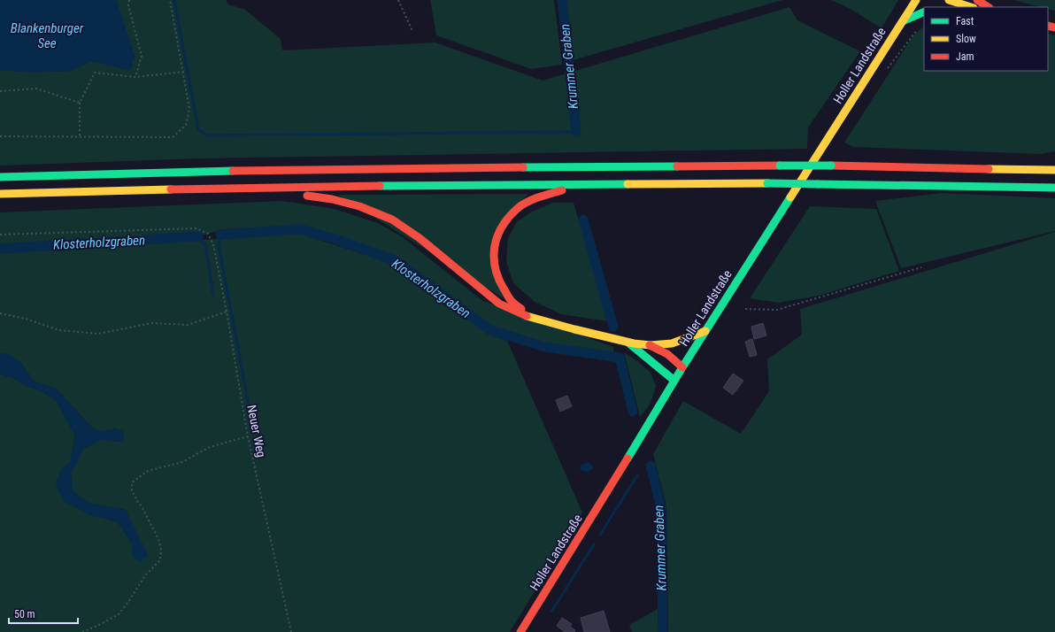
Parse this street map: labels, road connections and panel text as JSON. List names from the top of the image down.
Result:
{
  "streets": {
    "main road": ["Holler Landstraße"],
    "path": ["Neuer Weg"]
  },
  "water": ["Blankenburger See", "Krummer Graben", "Klosterholzgraben"],
  "legend": ["Fast", "Slow", "Jam"],
  "scale_bar": "50 m"
}
